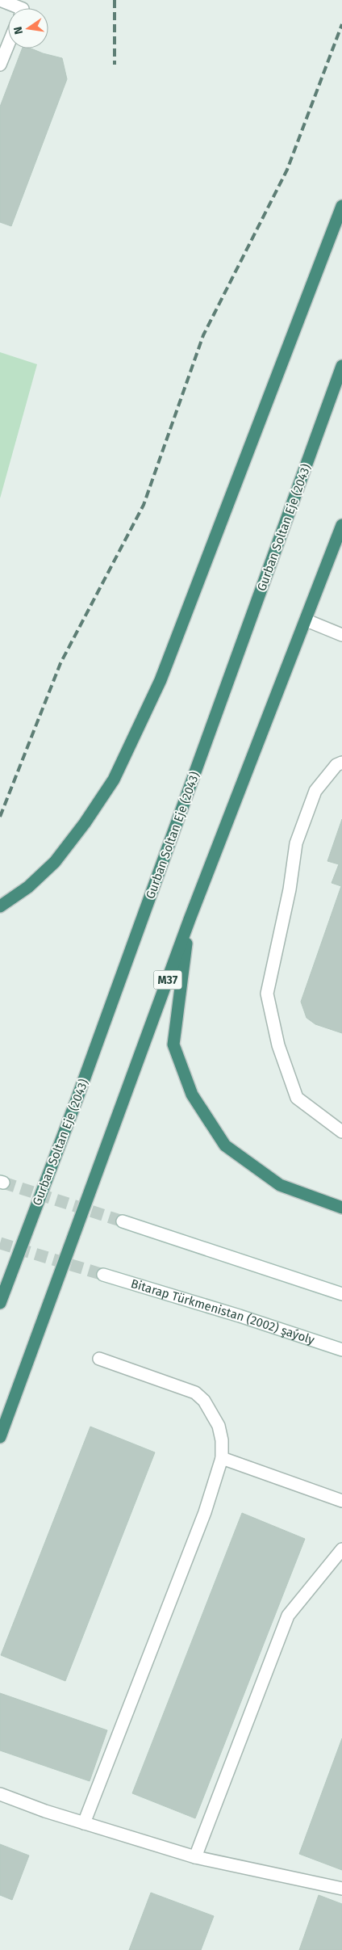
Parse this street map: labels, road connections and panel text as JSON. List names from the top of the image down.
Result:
{
  "streets": {
    "highway": ["Gurban Soltan Eje (2043)", "M37"],
    "main road": ["Bitarap Türkmenistan (2002) şaýoly"]
  },
  "north": "left"
}
